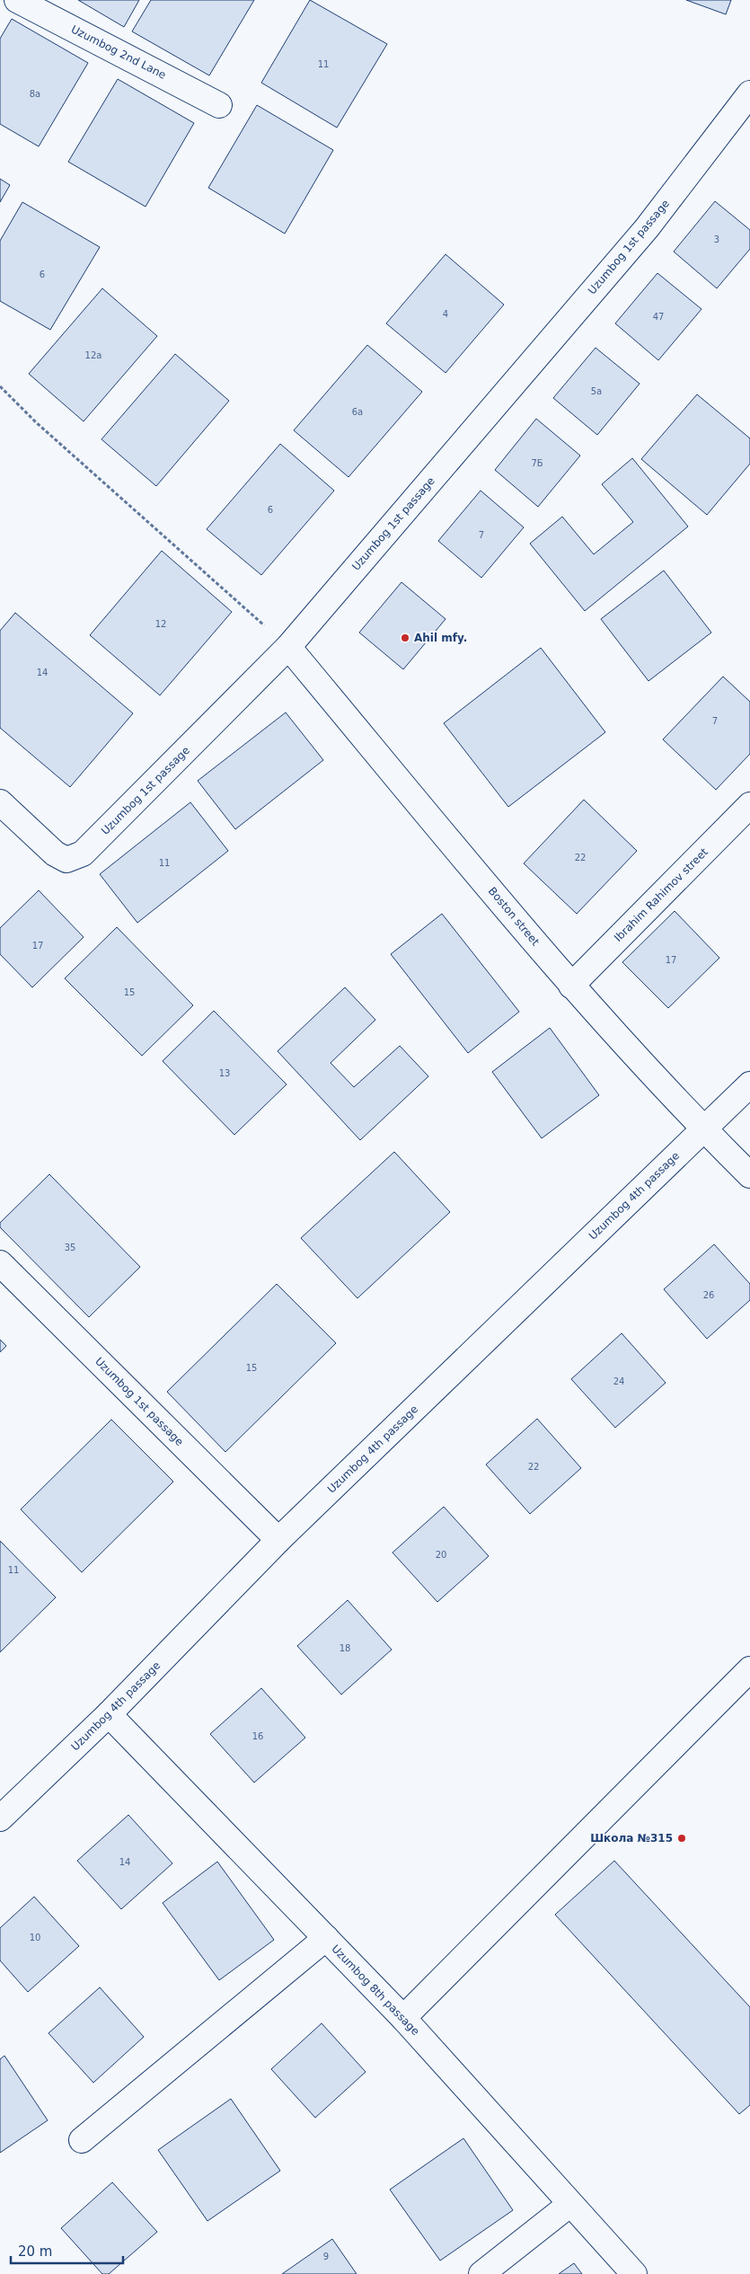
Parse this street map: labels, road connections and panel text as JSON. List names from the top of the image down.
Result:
{
  "streets": {
    "street": [
      "Uzumbog 2nd Lane",
      "Uzumbog 1st passage",
      "Ibrahim Rahimov street",
      "Boston street",
      "Uzumbog 4th passage",
      "Uzumbog 8th passage"
    ]
  },
  "crossings": [
    ["Uzumbog 1st passage", "Boston street"],
    ["Uzumbog 1st passage", "Uzumbog 4th passage"],
    ["Ibrahim Rahimov street", "Boston street"],
    ["Boston street", "Uzumbog 4th passage"],
    ["Uzumbog 4th passage", "Uzumbog 8th passage"]
  ],
  "places": ["Ahil mfy.", "Школа №315"],
  "house_numbers": [
    "11",
    "8a",
    "3",
    "6",
    "4",
    "47",
    "12a",
    "5a",
    "6a",
    "7Б",
    "6",
    "7",
    "12",
    "14",
    "7",
    "22",
    "11",
    "17",
    "17",
    "15",
    "13",
    "35",
    "26",
    "15",
    "24",
    "22",
    "20",
    "11",
    "18",
    "16",
    "14",
    "10",
    "9"
  ],
  "scale_bar": "20 m"
}
